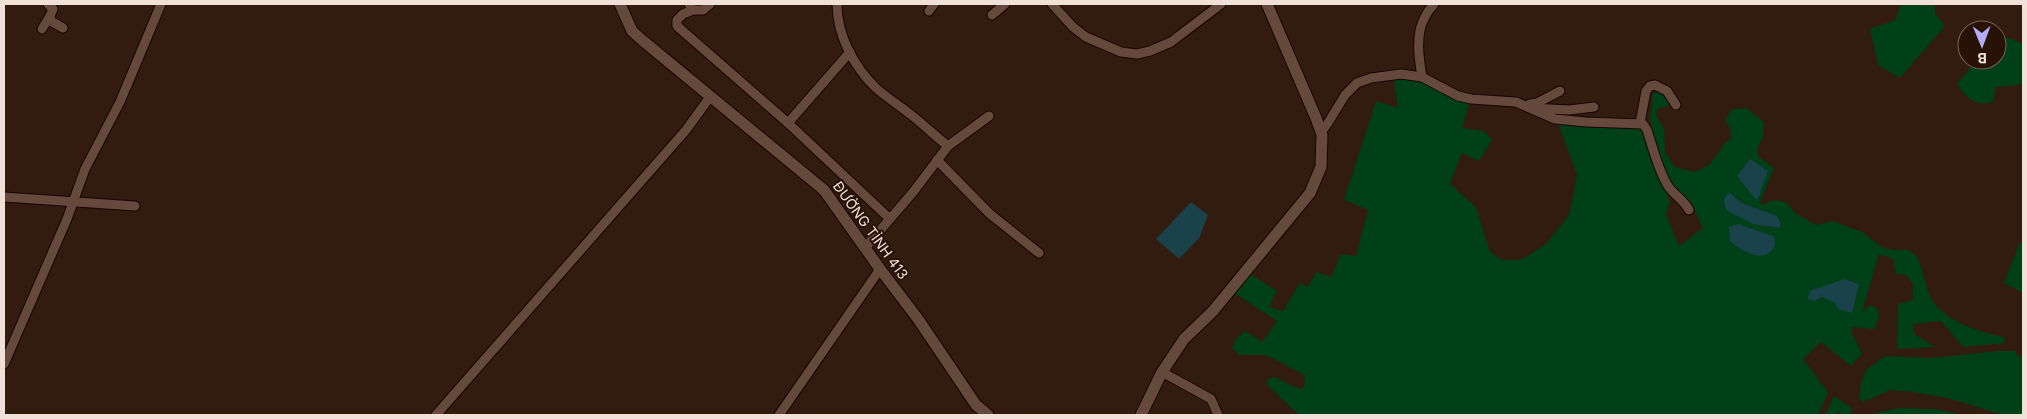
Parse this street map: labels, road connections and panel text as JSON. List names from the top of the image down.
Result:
{
  "streets": {
    "main road": ["ĐƯỜNG TỈNH 413"]
  },
  "north": "bottom"
}
